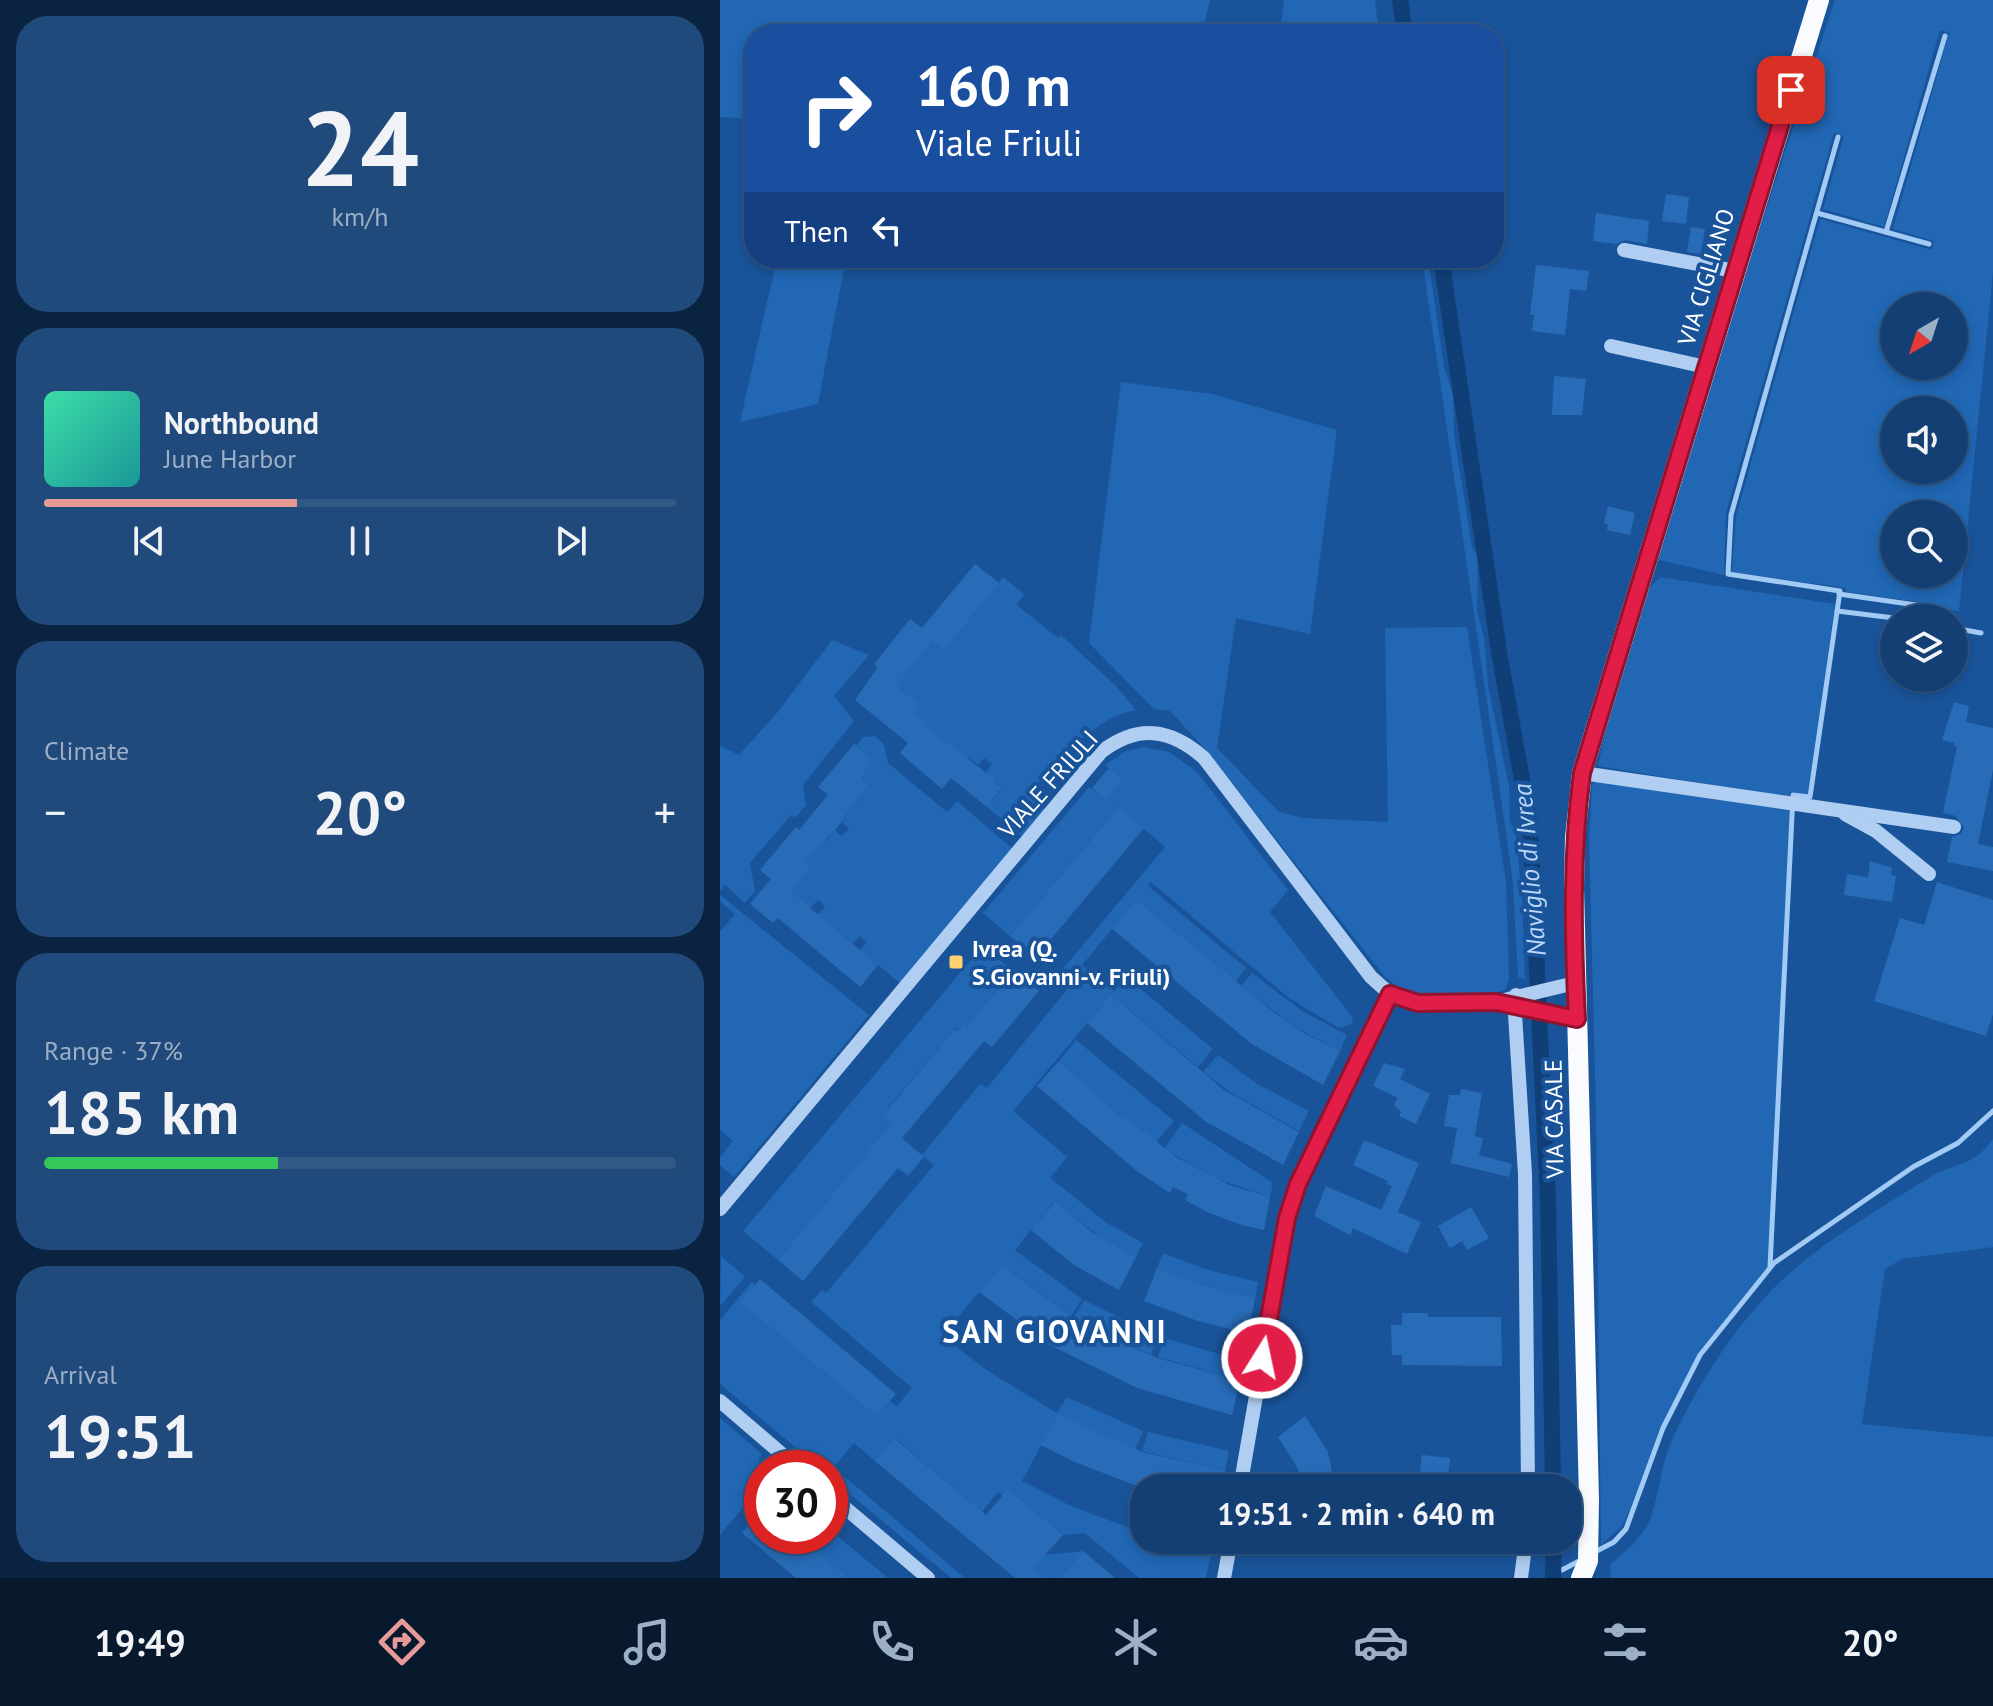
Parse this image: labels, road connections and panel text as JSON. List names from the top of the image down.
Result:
{
  "streets": {
    "main road": ["VIA CIGLIANO", "VIA CASALE"],
    "street": ["VIALE FRIULI"]
  },
  "crossings": [
    ["VIA CIGLIANO", "VIA CASALE"]
  ],
  "districts": ["SAN GIOVANNI"],
  "water": ["Naviglio di Ivrea"],
  "places": {
    "transit": ["Ivrea (Q. S.Giovanni-v. Friuli)"]
  },
  "north": "bottom left",
  "page": {
    "tile": [
      ["24", "km/h"],
      "Climate",
      ["Range · 37%", "185 km"],
      ["Arrival", "19:51"]
    ],
    "turn": ["160 m", "Viale Friuli"],
    "then": "Then",
    "song": ["Northbound", "June Harbor"],
    "heat": ["−", "20°", "+"],
    "limit": "30",
    "trip": "19:51 · 2 min · 640 m",
    "tabs": ["19:49", "20°"]
  }
}
